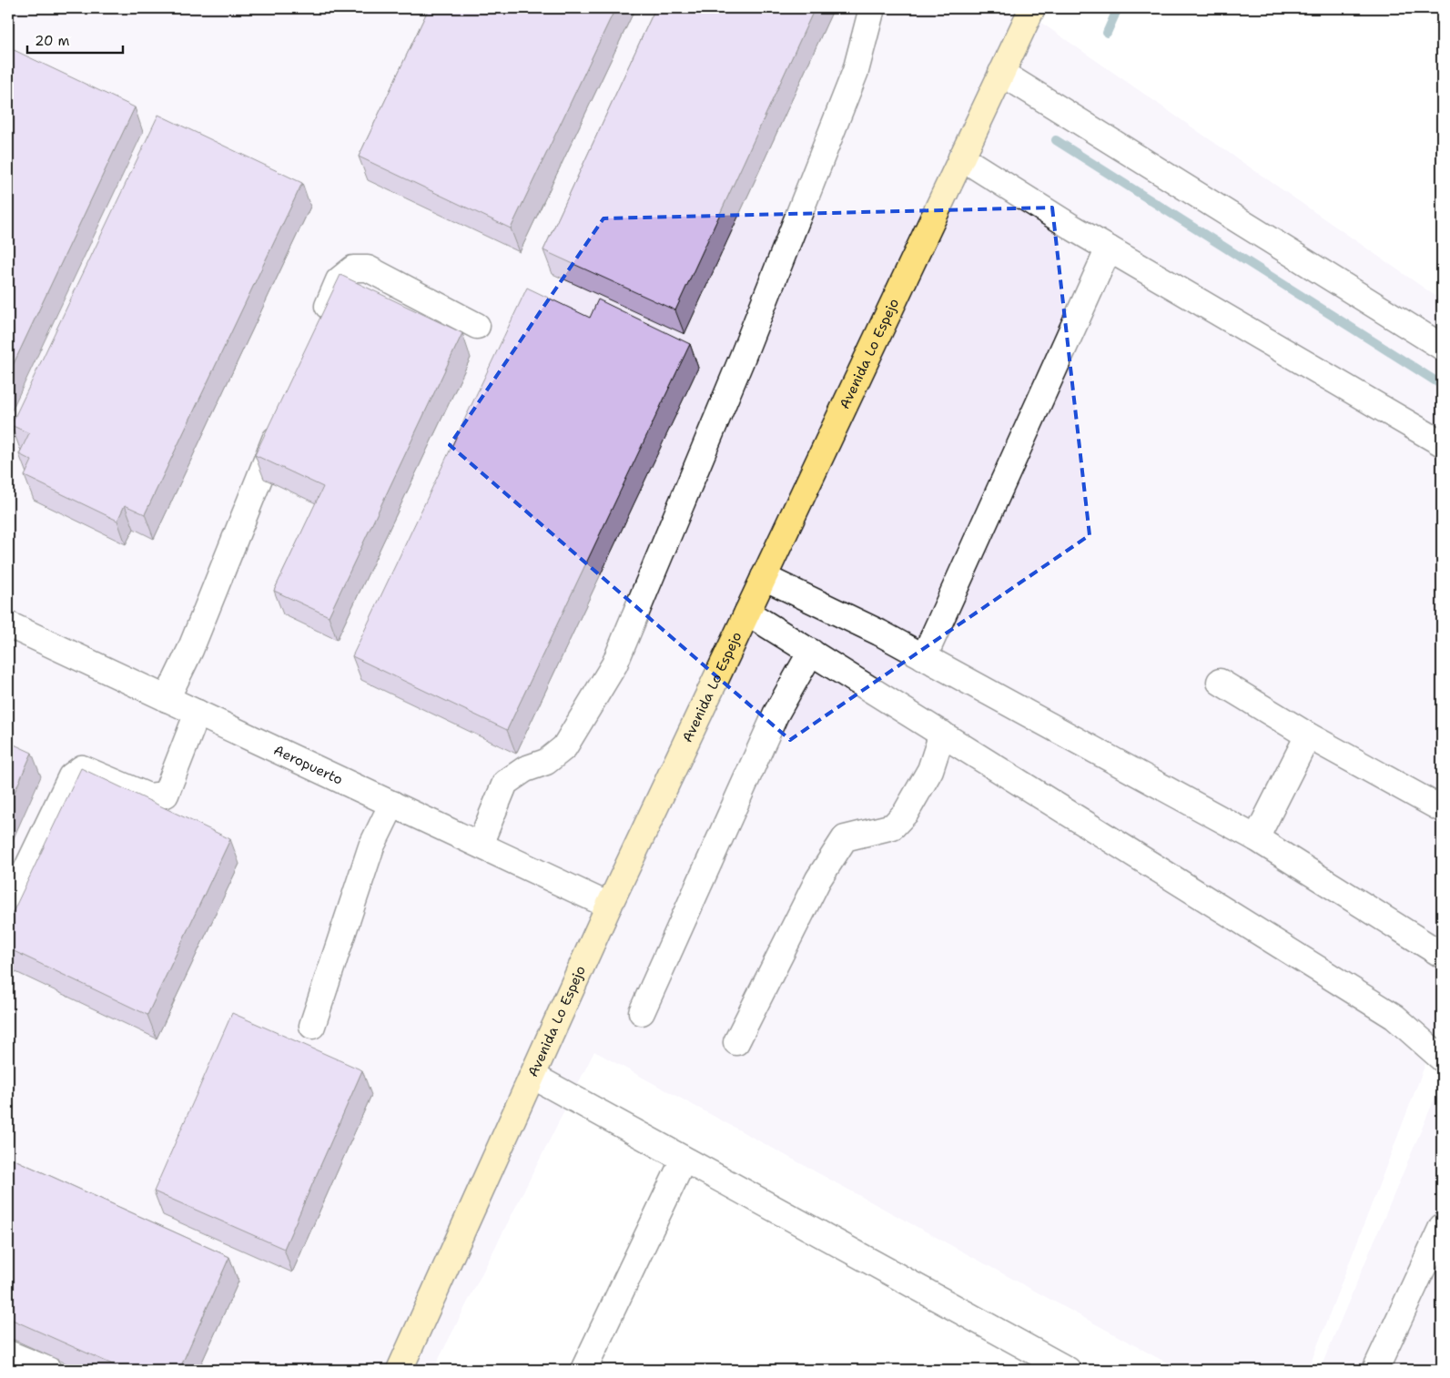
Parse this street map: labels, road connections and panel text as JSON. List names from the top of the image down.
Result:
{
  "streets": {
    "main road": ["Avenida Lo Espejo"],
    "street": ["Aeropuerto"]
  },
  "crossings": [
    ["Avenida Lo Espejo", "Aeropuerto"]
  ],
  "scale_bar": "20 m"
}
